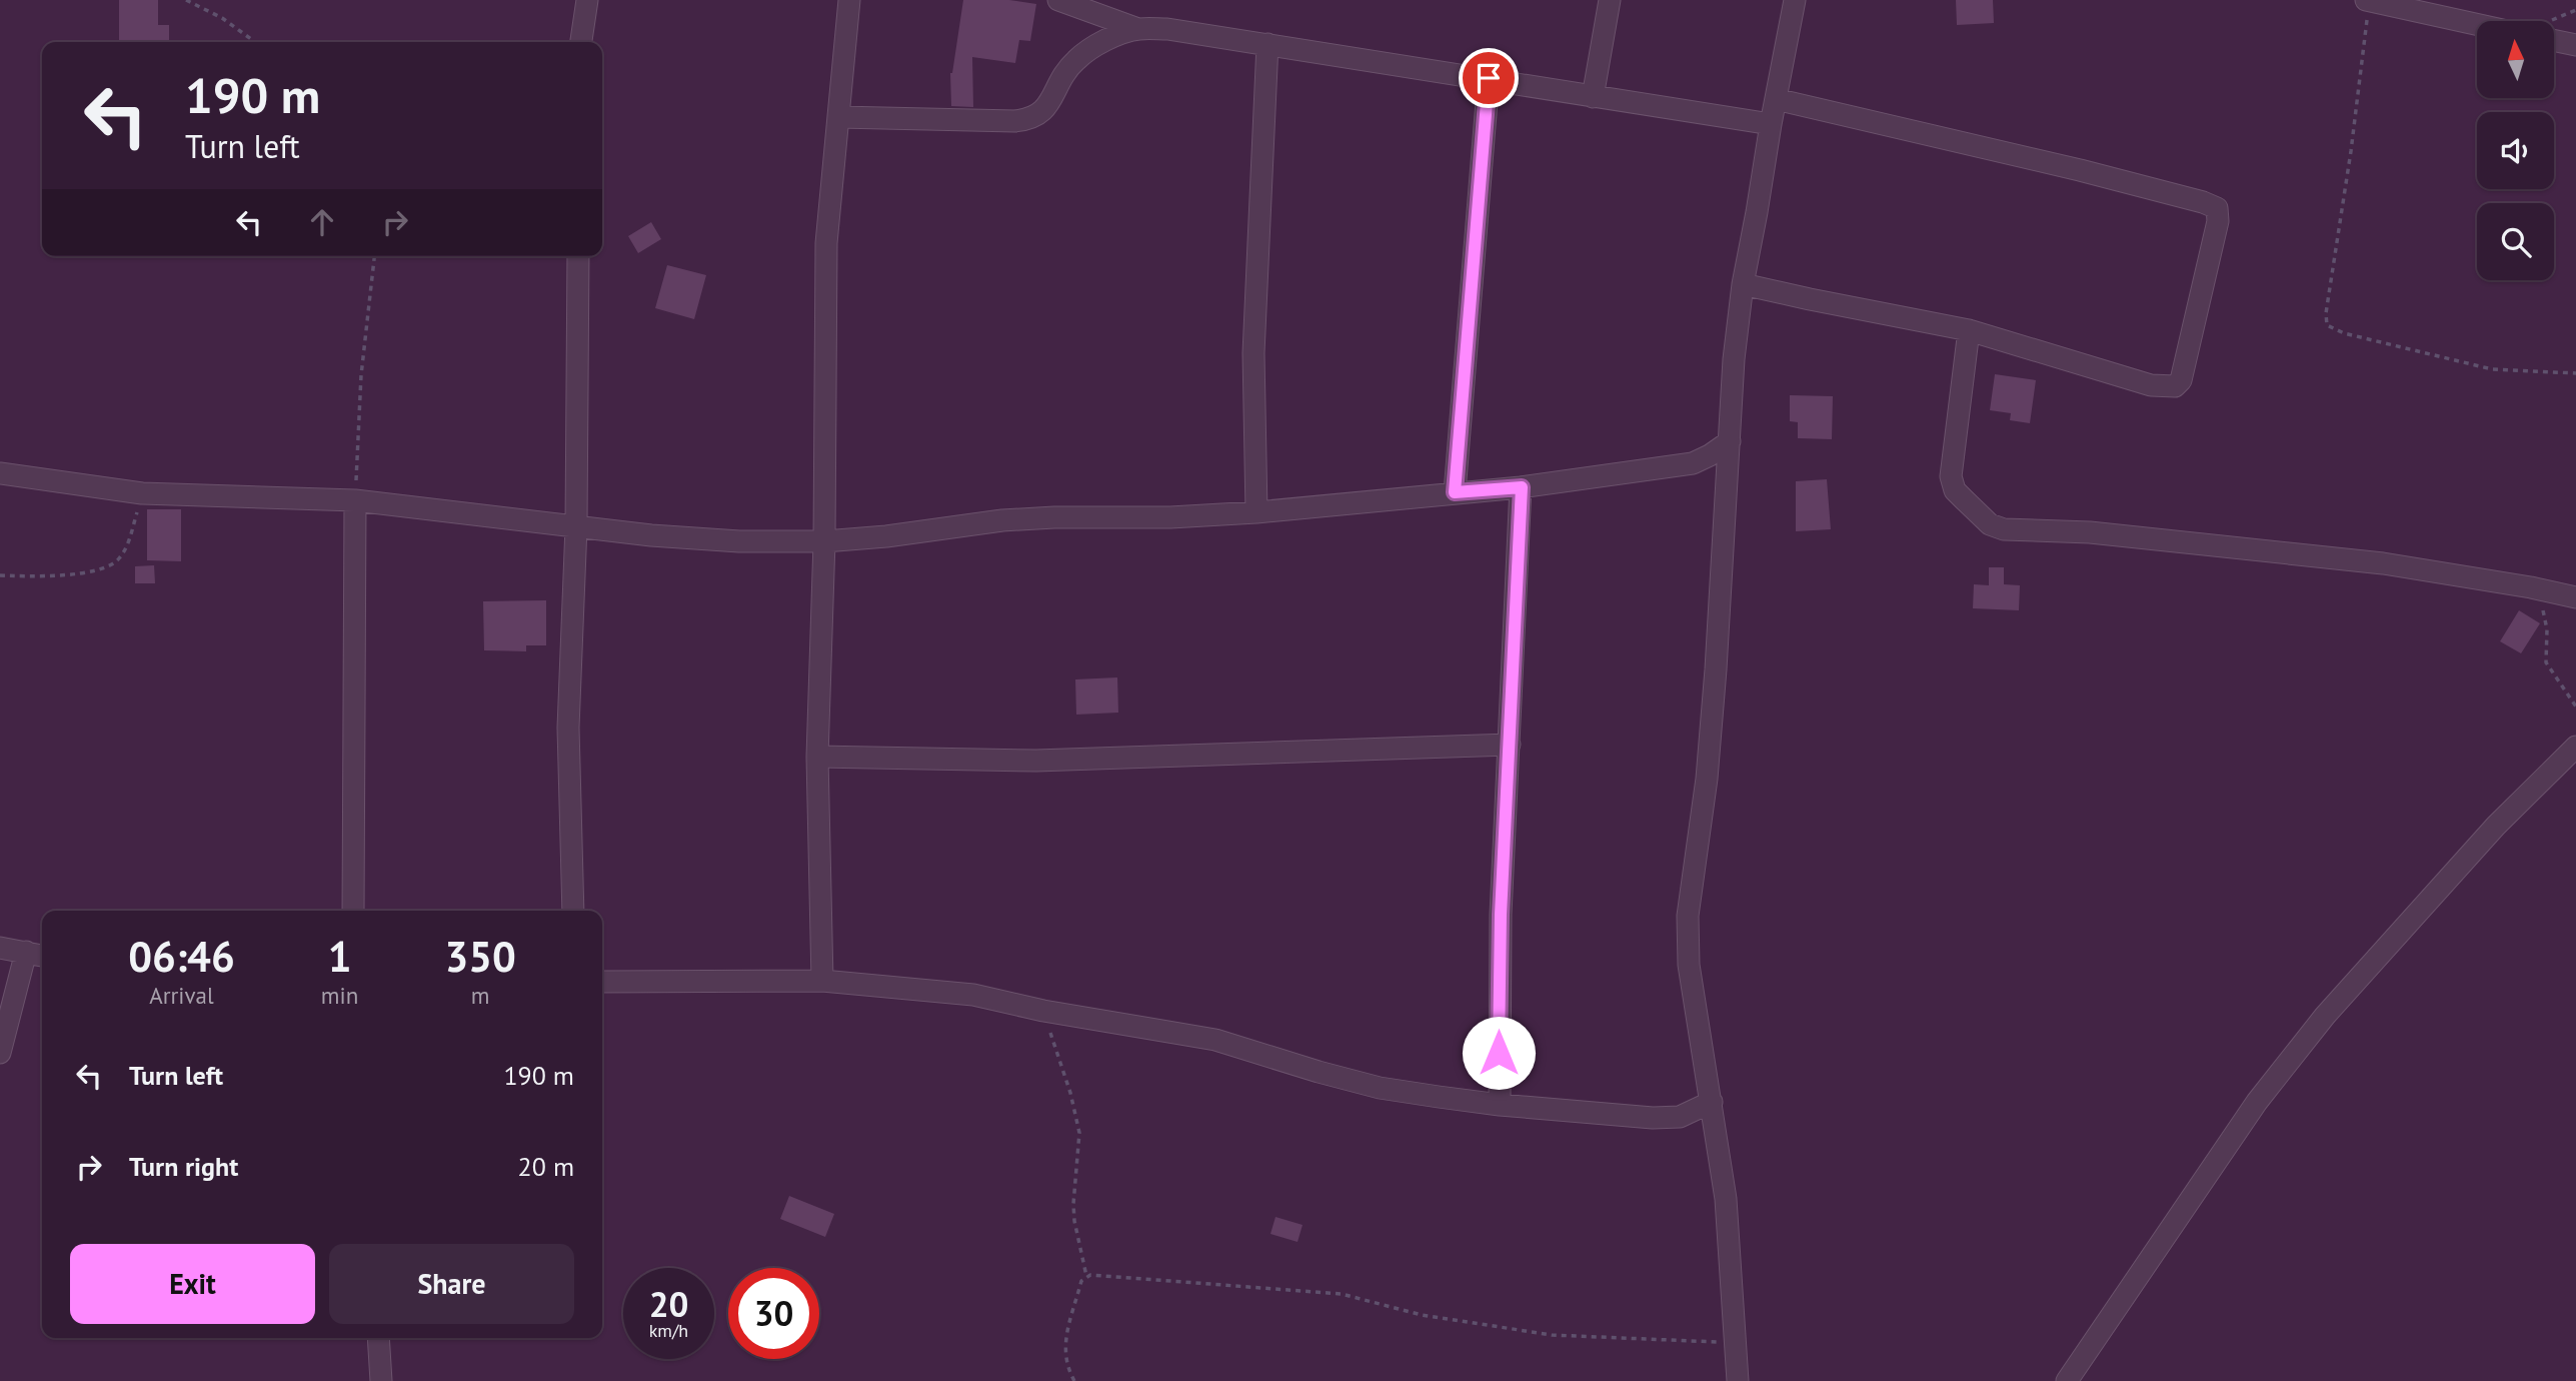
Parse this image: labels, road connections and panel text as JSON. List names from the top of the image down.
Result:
{
  "north": "top",
  "page": {
    "turn": ["190 m", "Turn left"],
    "eta": [
      "06:46",
      "Arrival",
      "1",
      "min",
      "350",
      "m"
    ],
    "list": [
      {
        "name": "Turn left",
        "value": "190 m"
      },
      {
        "name": "Turn right",
        "value": "20 m"
      }
    ],
    "buttons": ["Exit", "Share"],
    "speed": "20 km/h",
    "limit": "30"
  }
}
